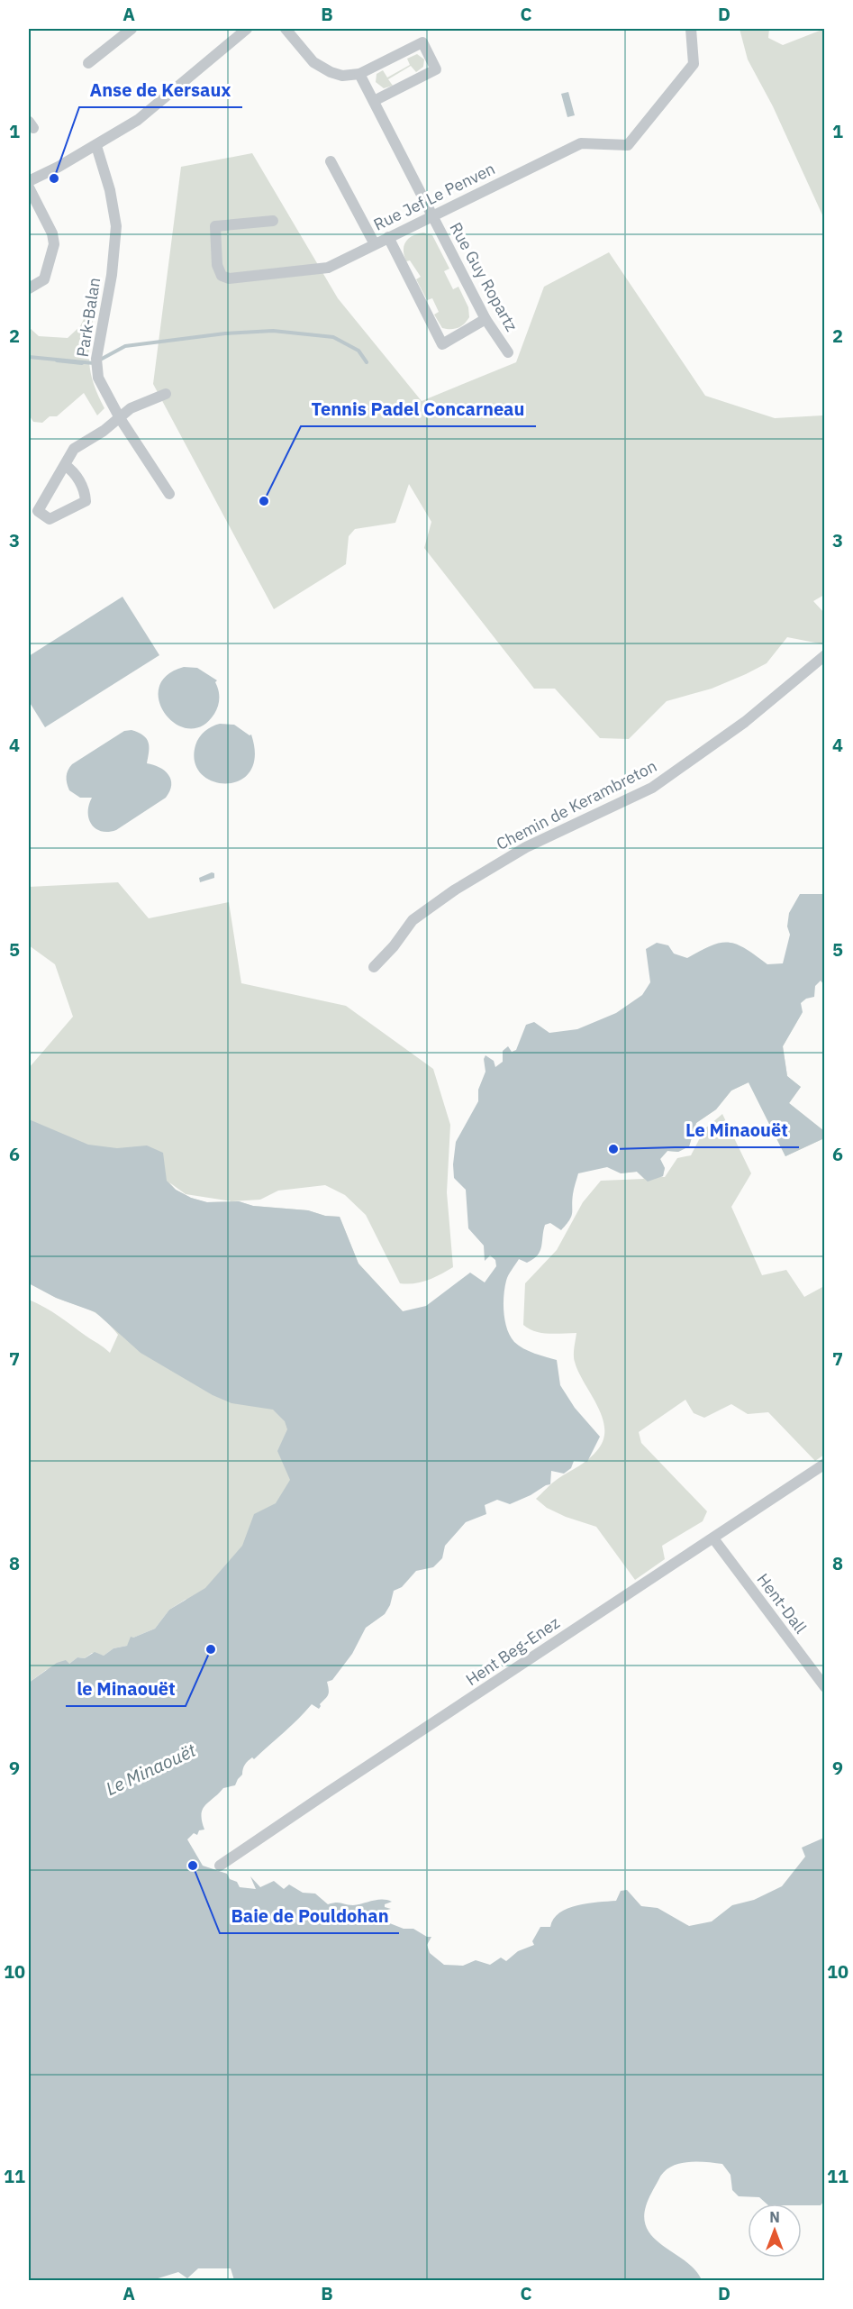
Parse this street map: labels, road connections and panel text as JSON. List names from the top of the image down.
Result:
{
  "streets": {
    "street": [
      "Rue Jef Le Penven",
      "Rue Guy Ropartz",
      "Park-Balan",
      "Chemin de Kerambreton",
      "Hent-Dall",
      "Hent Beg-Enez"
    ]
  },
  "crossings": [
    ["Rue Jef Le Penven", "Rue Guy Ropartz"],
    ["Hent-Dall", "Hent Beg-Enez"]
  ],
  "water": ["Le Minaouët"],
  "places": [
    "Anse de Kersaux",
    "Tennis Padel Concarneau",
    "Le Minaouët",
    "le Minaouët",
    "Baie de Pouldohan"
  ],
  "north": "top",
  "grid": {
    "columns": [
      "A",
      "B",
      "C",
      "D"
    ],
    "rows": [
      "1",
      "2",
      "3",
      "4",
      "5",
      "6",
      "7",
      "8",
      "9",
      "10",
      "11"
    ]
  }
}
